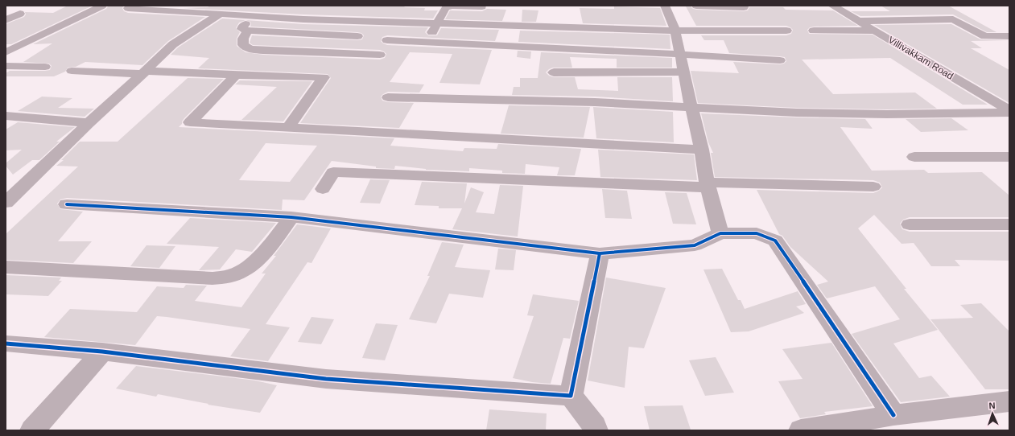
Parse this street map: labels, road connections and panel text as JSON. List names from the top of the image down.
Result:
{
  "streets": {
    "street": ["Villivakkam Road"]
  },
  "north": "top"
}
